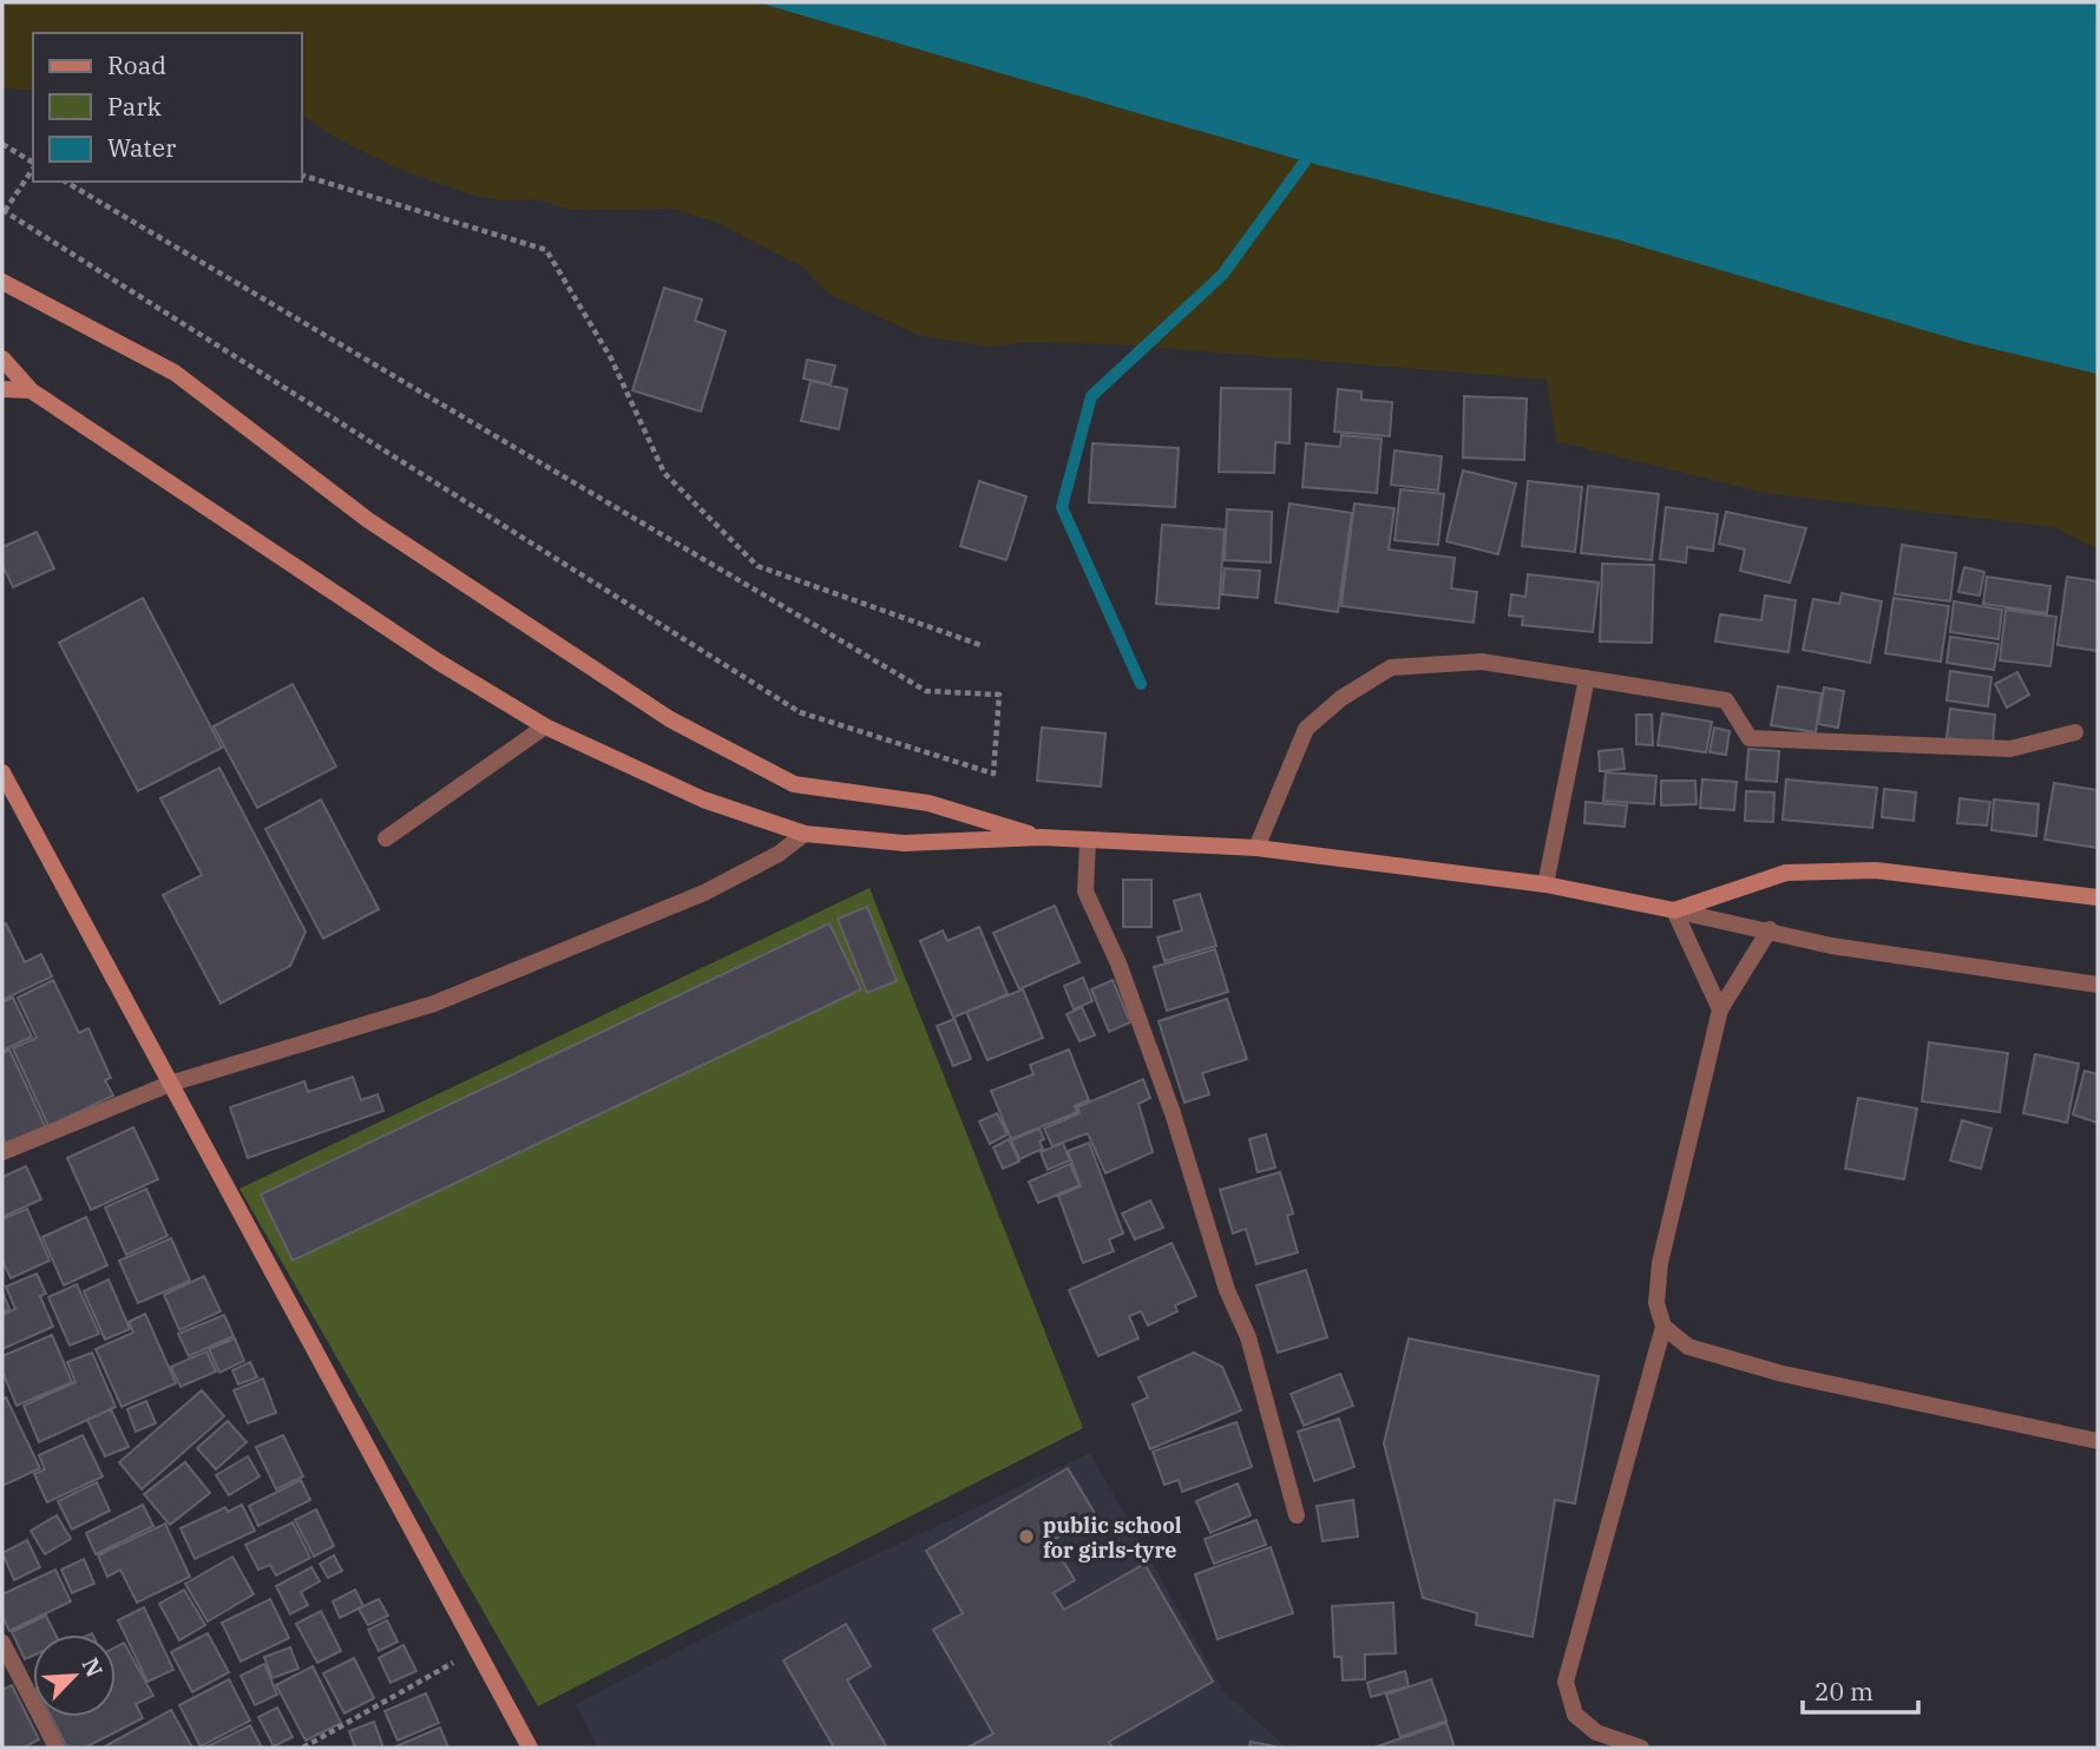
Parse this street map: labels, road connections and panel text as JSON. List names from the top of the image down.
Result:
{
  "places": ["public school for girls-tyre"],
  "legend": ["Road", "Park", "Water"],
  "scale_bar": "20 m",
  "north": "top right"
}
